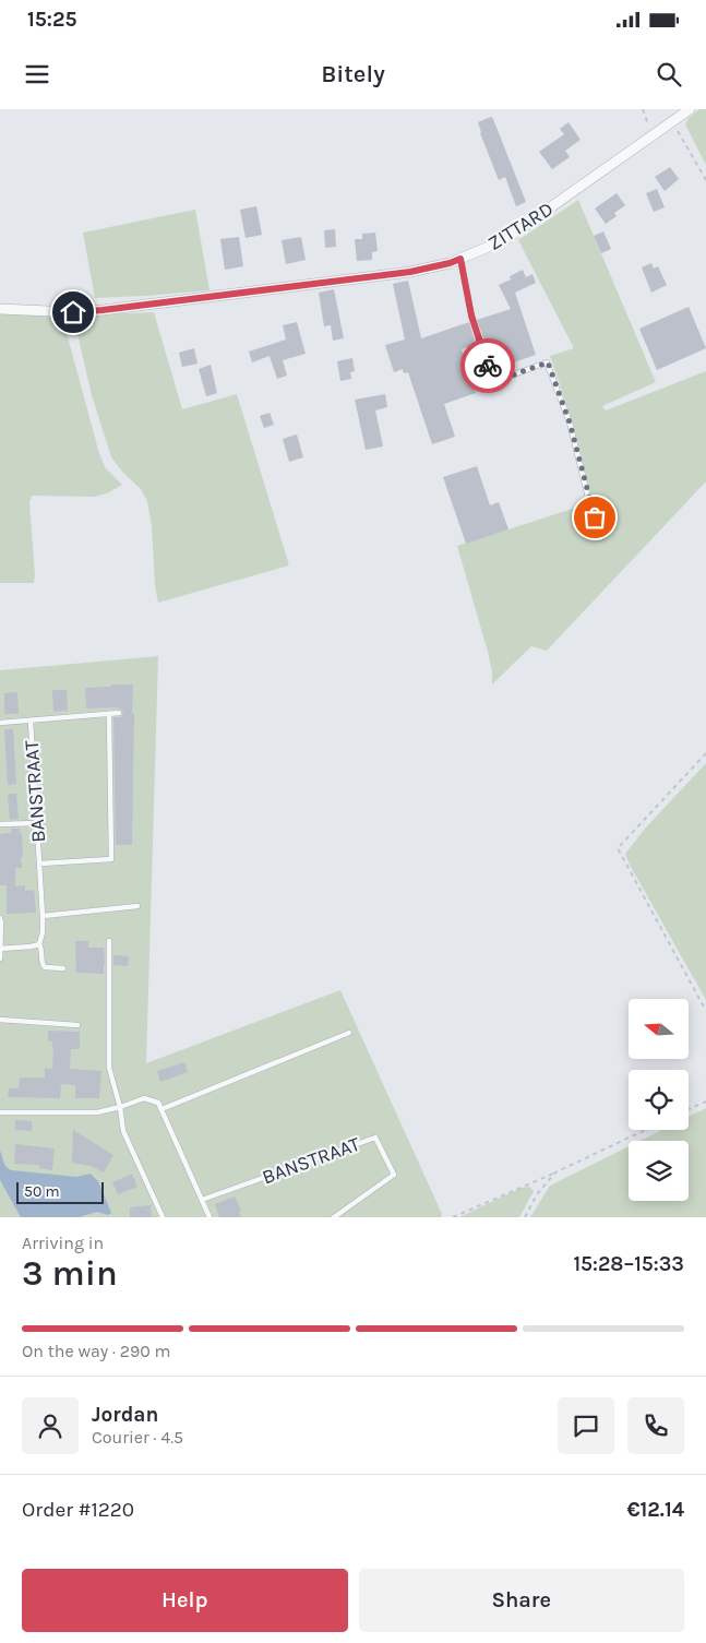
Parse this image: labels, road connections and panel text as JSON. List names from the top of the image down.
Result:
{
  "streets": {
    "street": ["ZITTARD"],
    "lane": ["BANSTRAAT"]
  },
  "scale_bar": "50 m",
  "north": "left",
  "page": {
    "status": "15:25",
    "header": "Bitely",
    "scale": "50 m",
    "heading": ["3 min", "Arriving in", "15:28–15:33"],
    "panel": [
      "Jordan",
      "Courier · 4.5",
      "Order #1220",
      "€12.14"
    ],
    "bar": "On the way · 290 m",
    "buttons": ["Help", "Share"]
  }
}
